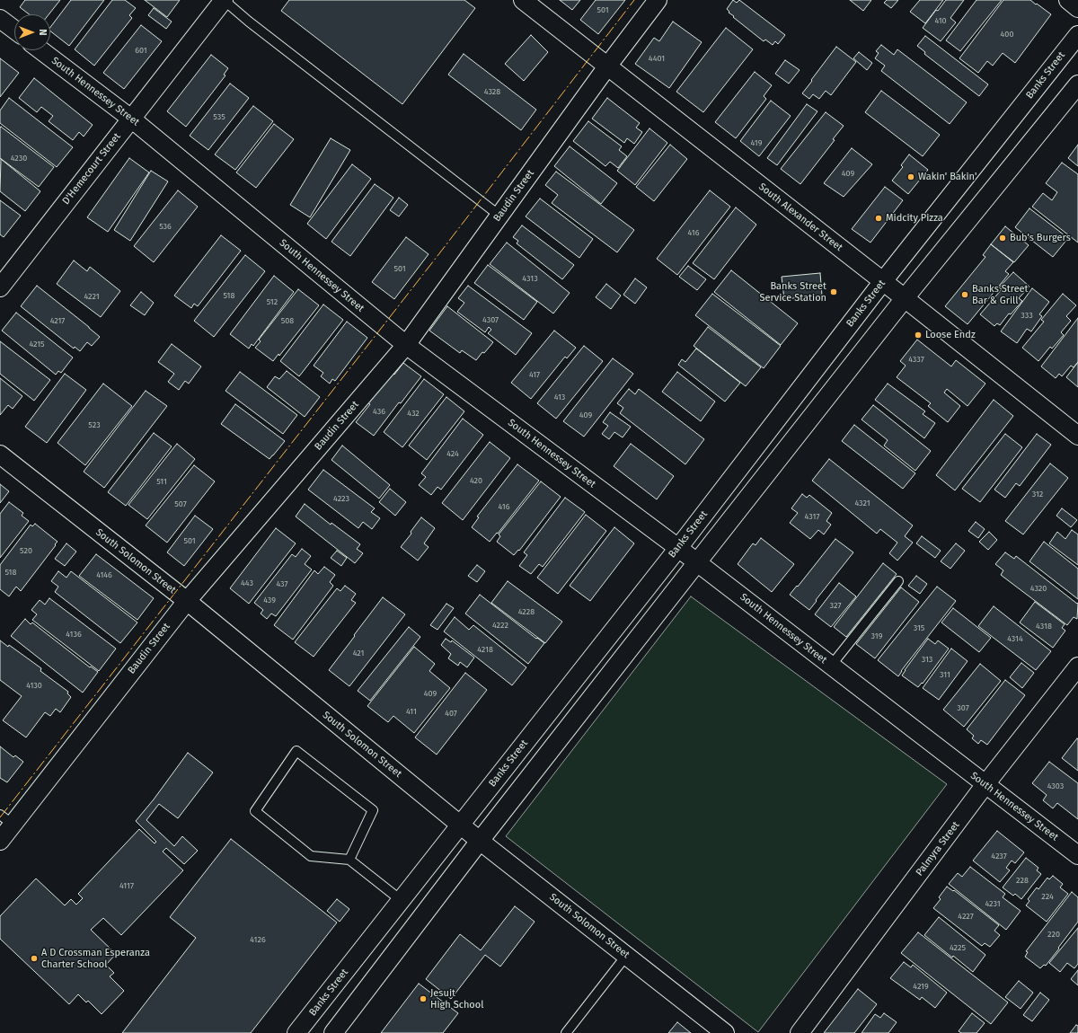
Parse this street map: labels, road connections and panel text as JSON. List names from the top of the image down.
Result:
{
  "streets": {
    "street": [
      "Banks Street",
      "South Hennessey Street",
      "D'Hemecourt Street",
      "Baudin Street",
      "South Alexander Street",
      "South Solomon Street",
      "Palmyra Street"
    ]
  },
  "crossings": [
    ["Banks Street", "South Hennessey Street"],
    ["Banks Street", "South Alexander Street"],
    ["Banks Street", "South Solomon Street"],
    ["South Hennessey Street", "D'Hemecourt Street"],
    ["South Hennessey Street", "Baudin Street"],
    ["South Hennessey Street", "Palmyra Street"],
    ["Baudin Street", "South Alexander Street"],
    ["Baudin Street", "South Solomon Street"]
  ],
  "places": [
    "Wakin' Bakin'",
    "Midcity Pizza",
    "Bub's Burgers",
    "Banks Street Service Station",
    "Banks Street Bar & Grill",
    "Loose Endz",
    "A D Crossman Esperanza Charter School",
    "Jesuit High School"
  ],
  "house_numbers": [
    "501",
    "410",
    "400",
    "601",
    "4401",
    "4328",
    "535",
    "419",
    "4230",
    "409",
    "536",
    "416",
    "501",
    "4313",
    "518",
    "4221",
    "512",
    "333",
    "4307",
    "4217",
    "508",
    "4215",
    "4337",
    "417",
    "413",
    "436",
    "432",
    "409",
    "523",
    "424",
    "420",
    "511",
    "312",
    "4223",
    "4321",
    "507",
    "416",
    "4317",
    "501",
    "520",
    "518",
    "4146",
    "443",
    "437",
    "4320",
    "439",
    "327",
    "4228",
    "4222",
    "4318",
    "315",
    "4136",
    "319",
    "4314",
    "4218",
    "421",
    "313",
    "311",
    "4130",
    "409",
    "307",
    "411",
    "407",
    "4303",
    "4237",
    "228",
    "4117",
    "224",
    "4231",
    "4227",
    "220",
    "4126",
    "4225",
    "4219"
  ],
  "north": "right"
}
